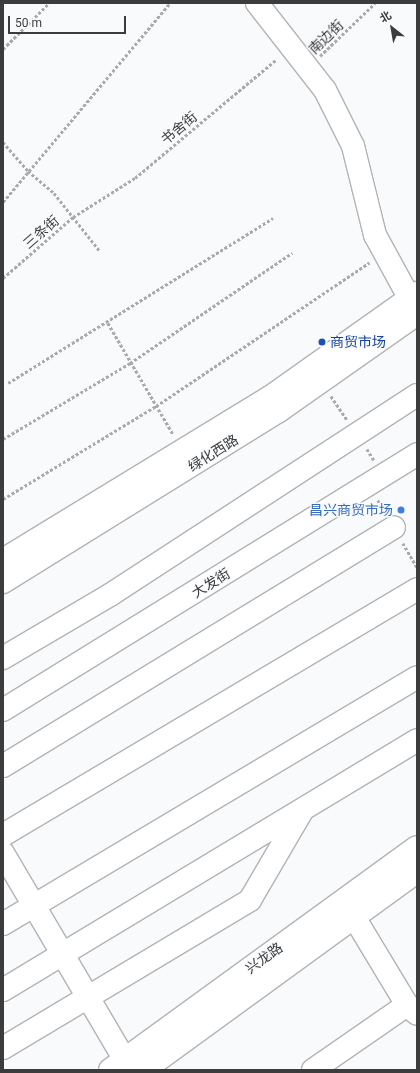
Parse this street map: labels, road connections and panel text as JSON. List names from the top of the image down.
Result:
{
  "streets": {
    "street": ["绿化西路", "大发街", "兴龙路"],
    "path": ["南边街", "书舍街", "三条街"]
  },
  "crossings": [
    ["书舍街", "三条街"]
  ],
  "places": ["商贸市场", "昌兴商贸市场"],
  "scale_bar": "50 m",
  "north": "top left"
}
